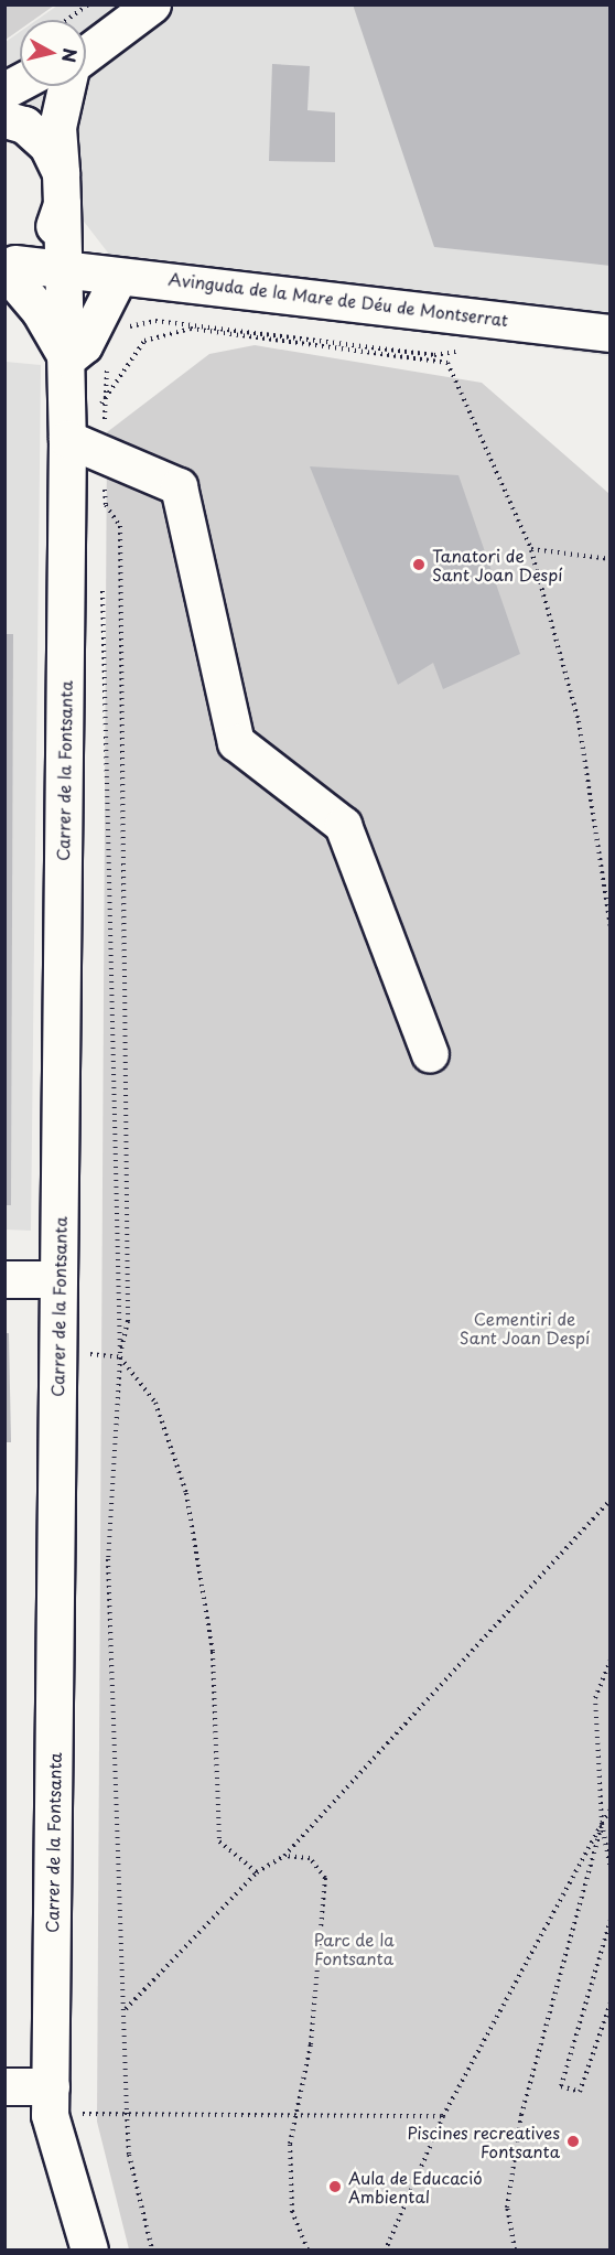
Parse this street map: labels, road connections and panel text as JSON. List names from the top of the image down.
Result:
{
  "streets": {
    "street": ["Avinguda de la Mare de Déu de Montserrat", "Carrer de la Fontsanta"]
  },
  "crossings": [
    ["Avinguda de la Mare de Déu de Montserrat", "Carrer de la Fontsanta"]
  ],
  "parks": ["Cementiri de Sant Joan Despí", "Parc de la Fontsanta"],
  "places": ["Tanatori de Sant Joan Despí", "Piscines recreatives Fontsanta", "Aula de Educació Ambiental"],
  "north": "right"
}
